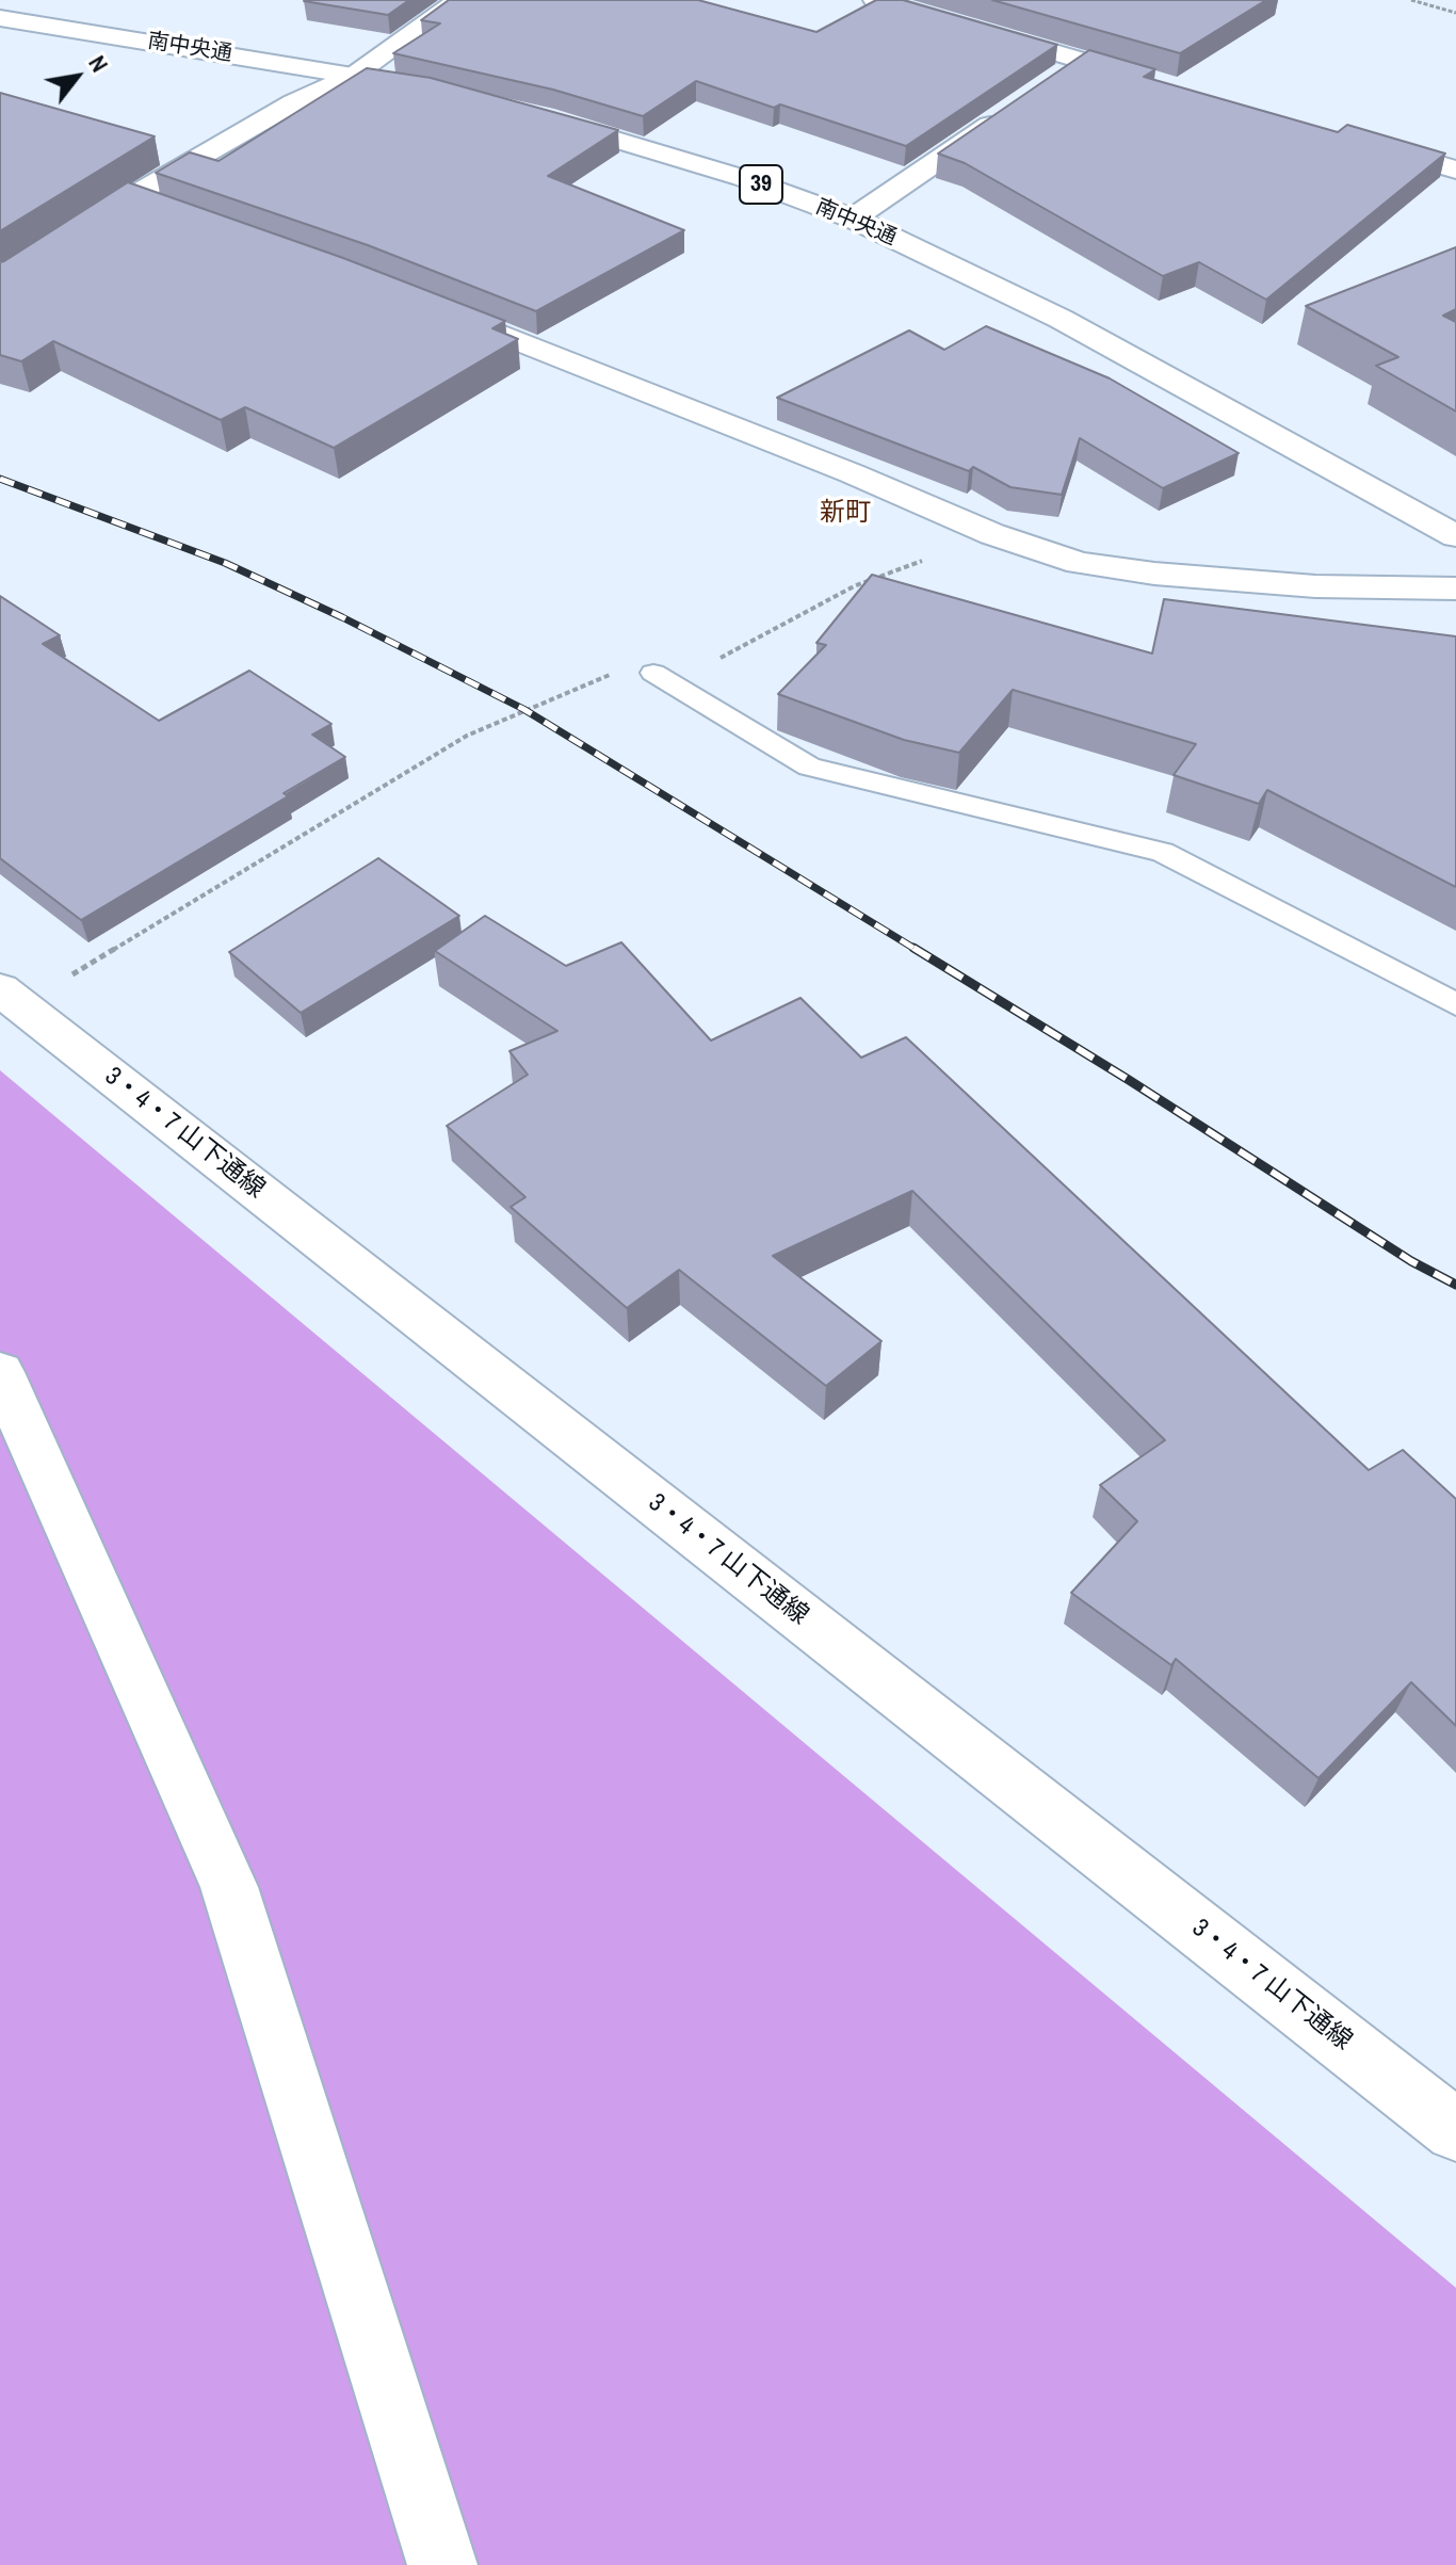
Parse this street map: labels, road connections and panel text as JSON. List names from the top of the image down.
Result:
{
  "streets": {
    "main road": ["南中央通", "39", "3・4・7 山下通線"]
  },
  "districts": ["新町"],
  "north": "top right"
}
